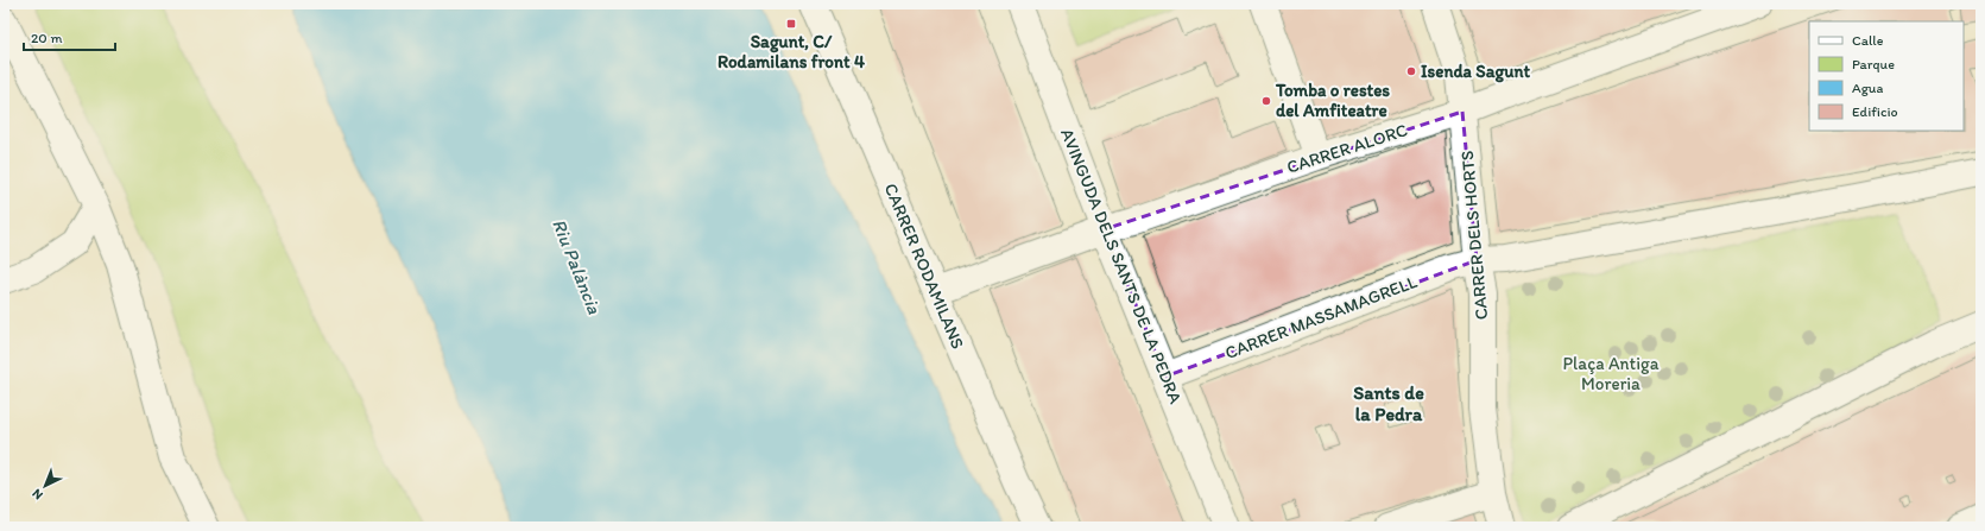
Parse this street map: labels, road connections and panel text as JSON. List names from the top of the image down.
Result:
{
  "streets": {
    "street": [
      "CARRER ALORC",
      "CARRER DELS HORTS",
      "CARRER RODAMILANS",
      "AVINGUDA DELS SANTS DE LA PEDRA",
      "CARRER MASSAMAGRELL"
    ]
  },
  "crossings": [
    ["CARRER ALORC", "CARRER DELS HORTS"],
    ["CARRER ALORC", "CARRER RODAMILANS"],
    ["CARRER ALORC", "AVINGUDA DELS SANTS DE LA PEDRA"],
    ["CARRER DELS HORTS", "CARRER MASSAMAGRELL"],
    ["AVINGUDA DELS SANTS DE LA PEDRA", "CARRER MASSAMAGRELL"]
  ],
  "districts": ["Sants de la Pedra"],
  "water": ["Riu Palància"],
  "parks": ["Plaça Antiga Moreria"],
  "places": {
    "transit": ["Sagunt, C/ Rodamilans front 4"],
    "other": ["Isenda Sagunt", "Tomba o restes del Amfiteatre"]
  },
  "legend": [
    "Calle",
    "Parque",
    "Agua",
    "Edificio"
  ],
  "scale_bar": "20 m",
  "north": "bottom left"
}
